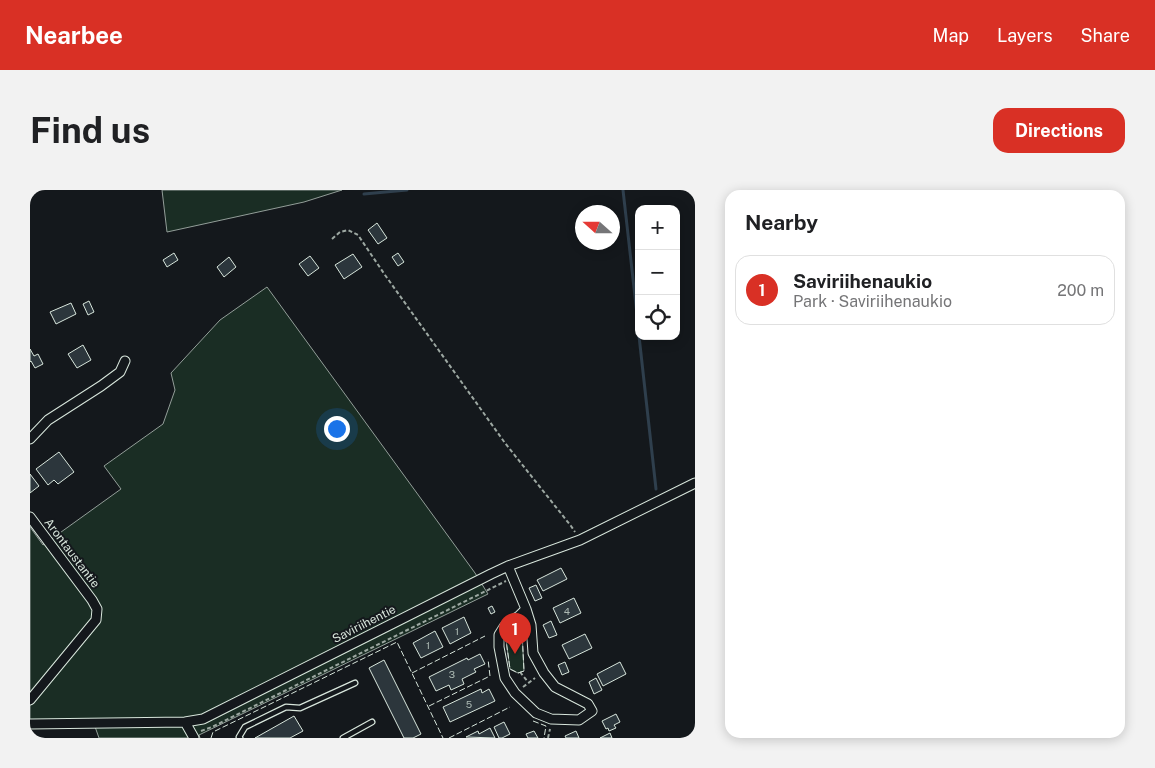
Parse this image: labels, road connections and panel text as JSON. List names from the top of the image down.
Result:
{
  "streets": {
    "street": ["Arontaustantie", "Saviriihentie"]
  },
  "house_numbers": [
    "4",
    "1",
    "1",
    "3",
    "5"
  ],
  "north": "left",
  "page": {
    "header": "Nearbee",
    "nav": ["Map", "Layers", "Share"],
    "buttons": "Directions",
    "title": "Find us",
    "heading": "Nearby",
    "map_buttons": ["+", "−"],
    "list": [
      {
        "mark": "1",
        "name": "Saviriihenaukio",
        "note": "Park · Saviriihenaukio",
        "value": "200 m"
      }
    ],
    "pins": "1"
  }
}
